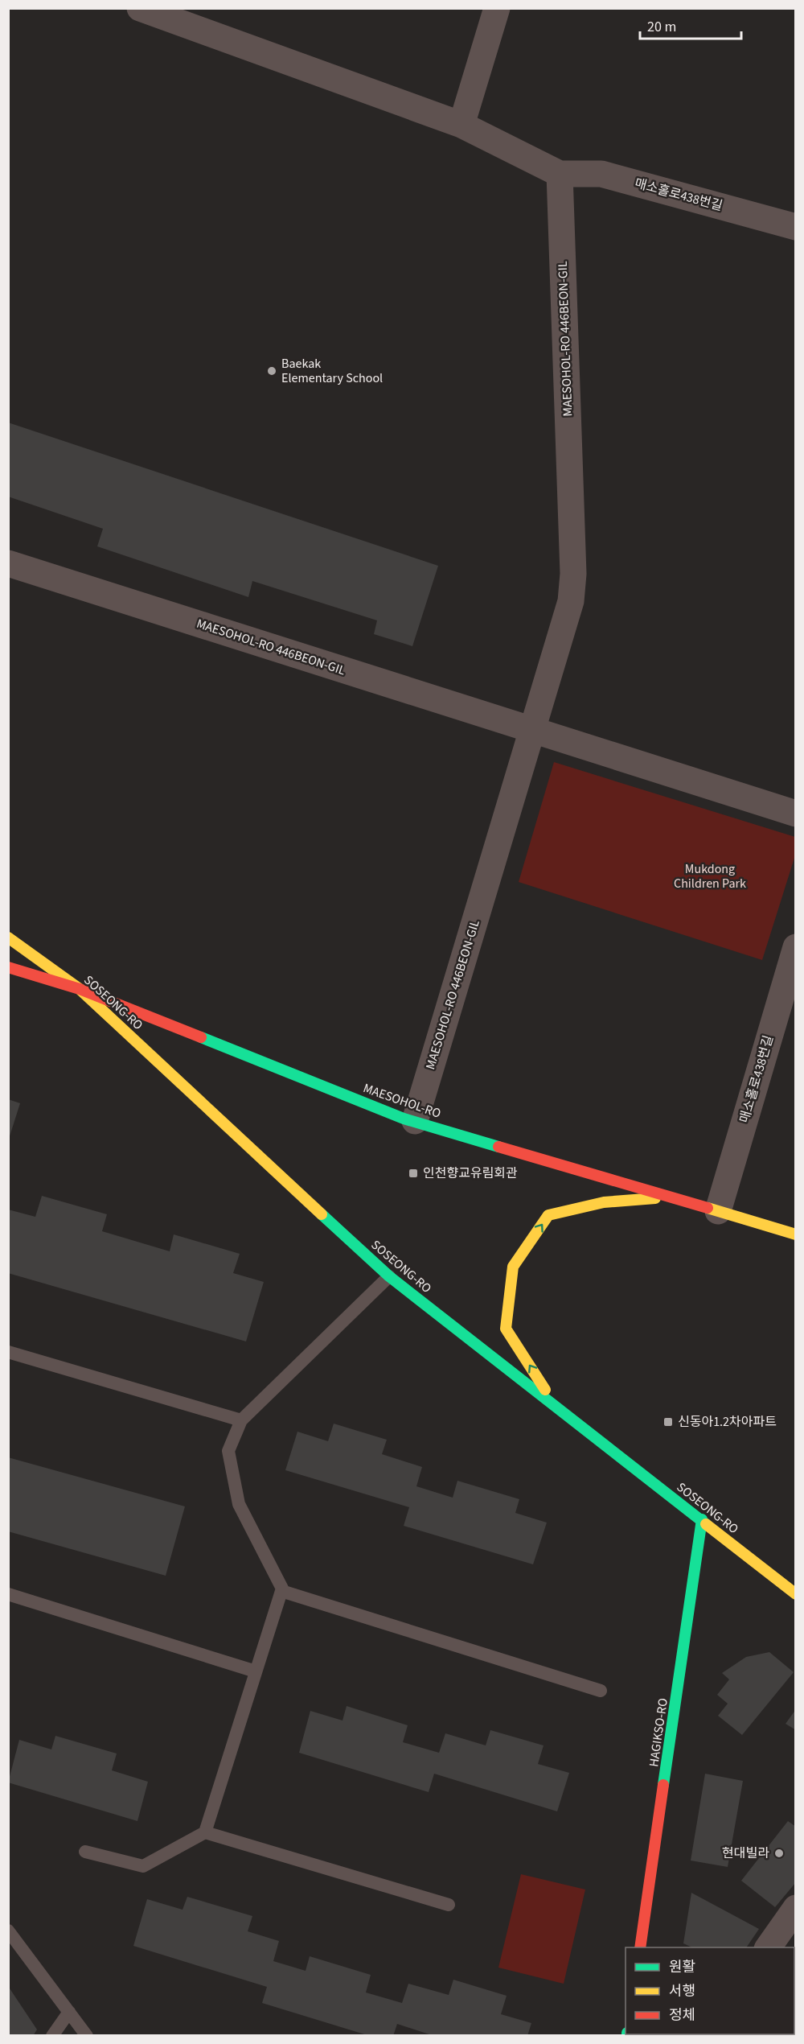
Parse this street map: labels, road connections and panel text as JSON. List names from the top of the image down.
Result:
{
  "streets": {
    "main road": ["SOSEONG-RO", "MAESOHOL-RO", "HAGIKSO-RO"],
    "street": ["매소홀로438번길", "MAESOHOL-RO 446BEON-GIL"]
  },
  "crossings": [
    ["매소홀로438번길", "MAESOHOL-RO 446BEON-GIL"],
    ["매소홀로438번길", "MAESOHOL-RO"],
    ["MAESOHOL-RO 446BEON-GIL", "MAESOHOL-RO"],
    ["SOSEONG-RO", "MAESOHOL-RO"],
    ["SOSEONG-RO", "HAGIKSO-RO"]
  ],
  "parks": ["Mukdong Children Park"],
  "places": {
    "other": ["Baekak Elementary School", "현대빌라"],
    "transit": ["인천향교유림회관", "신동아1.2차아파트"]
  },
  "legend": ["원활", "서행", "정체"],
  "scale_bar": "20 m"
}
